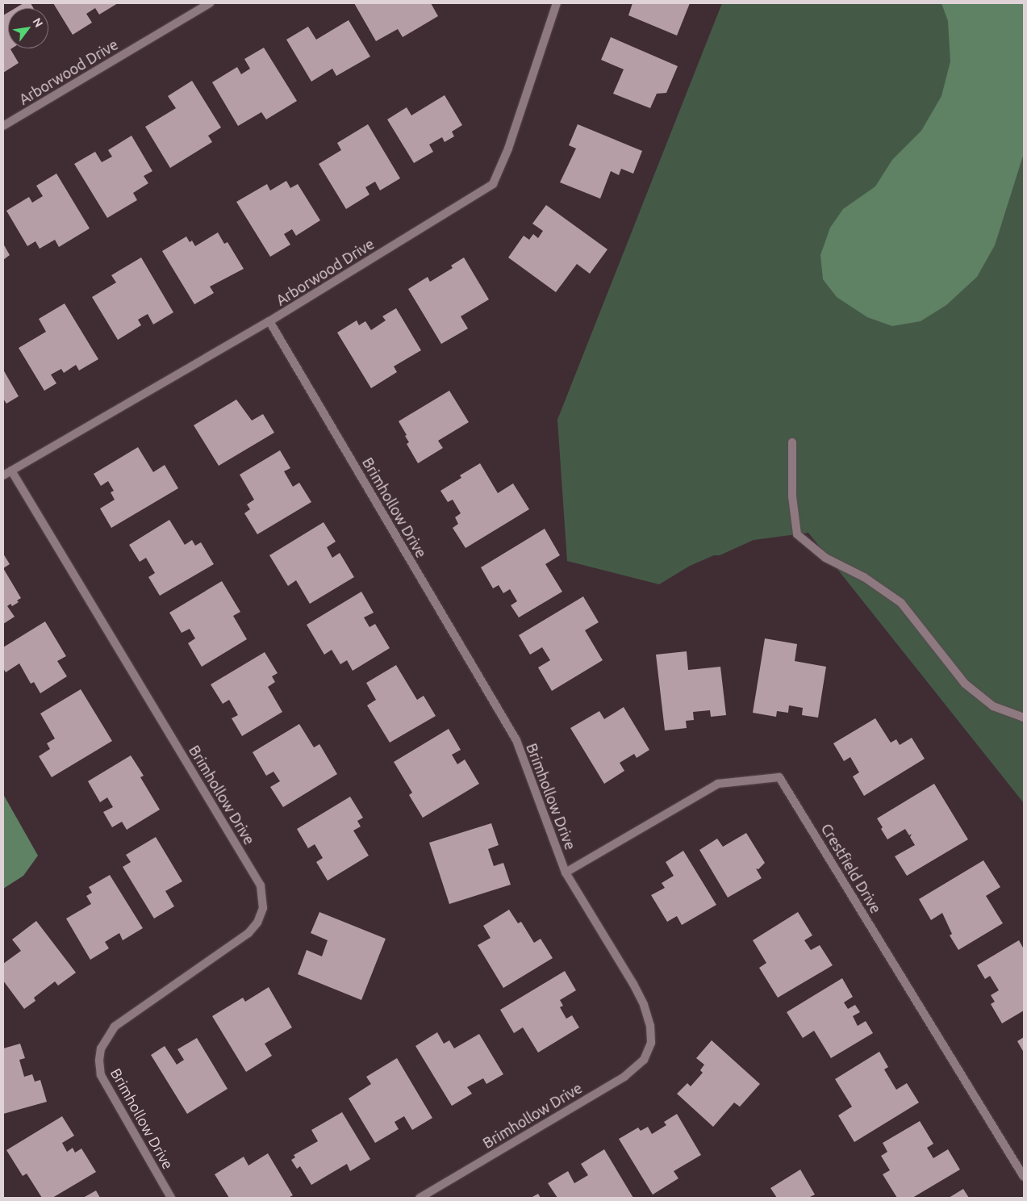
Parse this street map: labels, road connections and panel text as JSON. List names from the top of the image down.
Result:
{
  "streets": {
    "street": ["Arborwood Drive", "Brimhollow Drive", "Crestfield Drive"]
  },
  "crossings": [
    ["Arborwood Drive", "Brimhollow Drive"],
    ["Brimhollow Drive", "Crestfield Drive"]
  ],
  "north": "top right"
}
